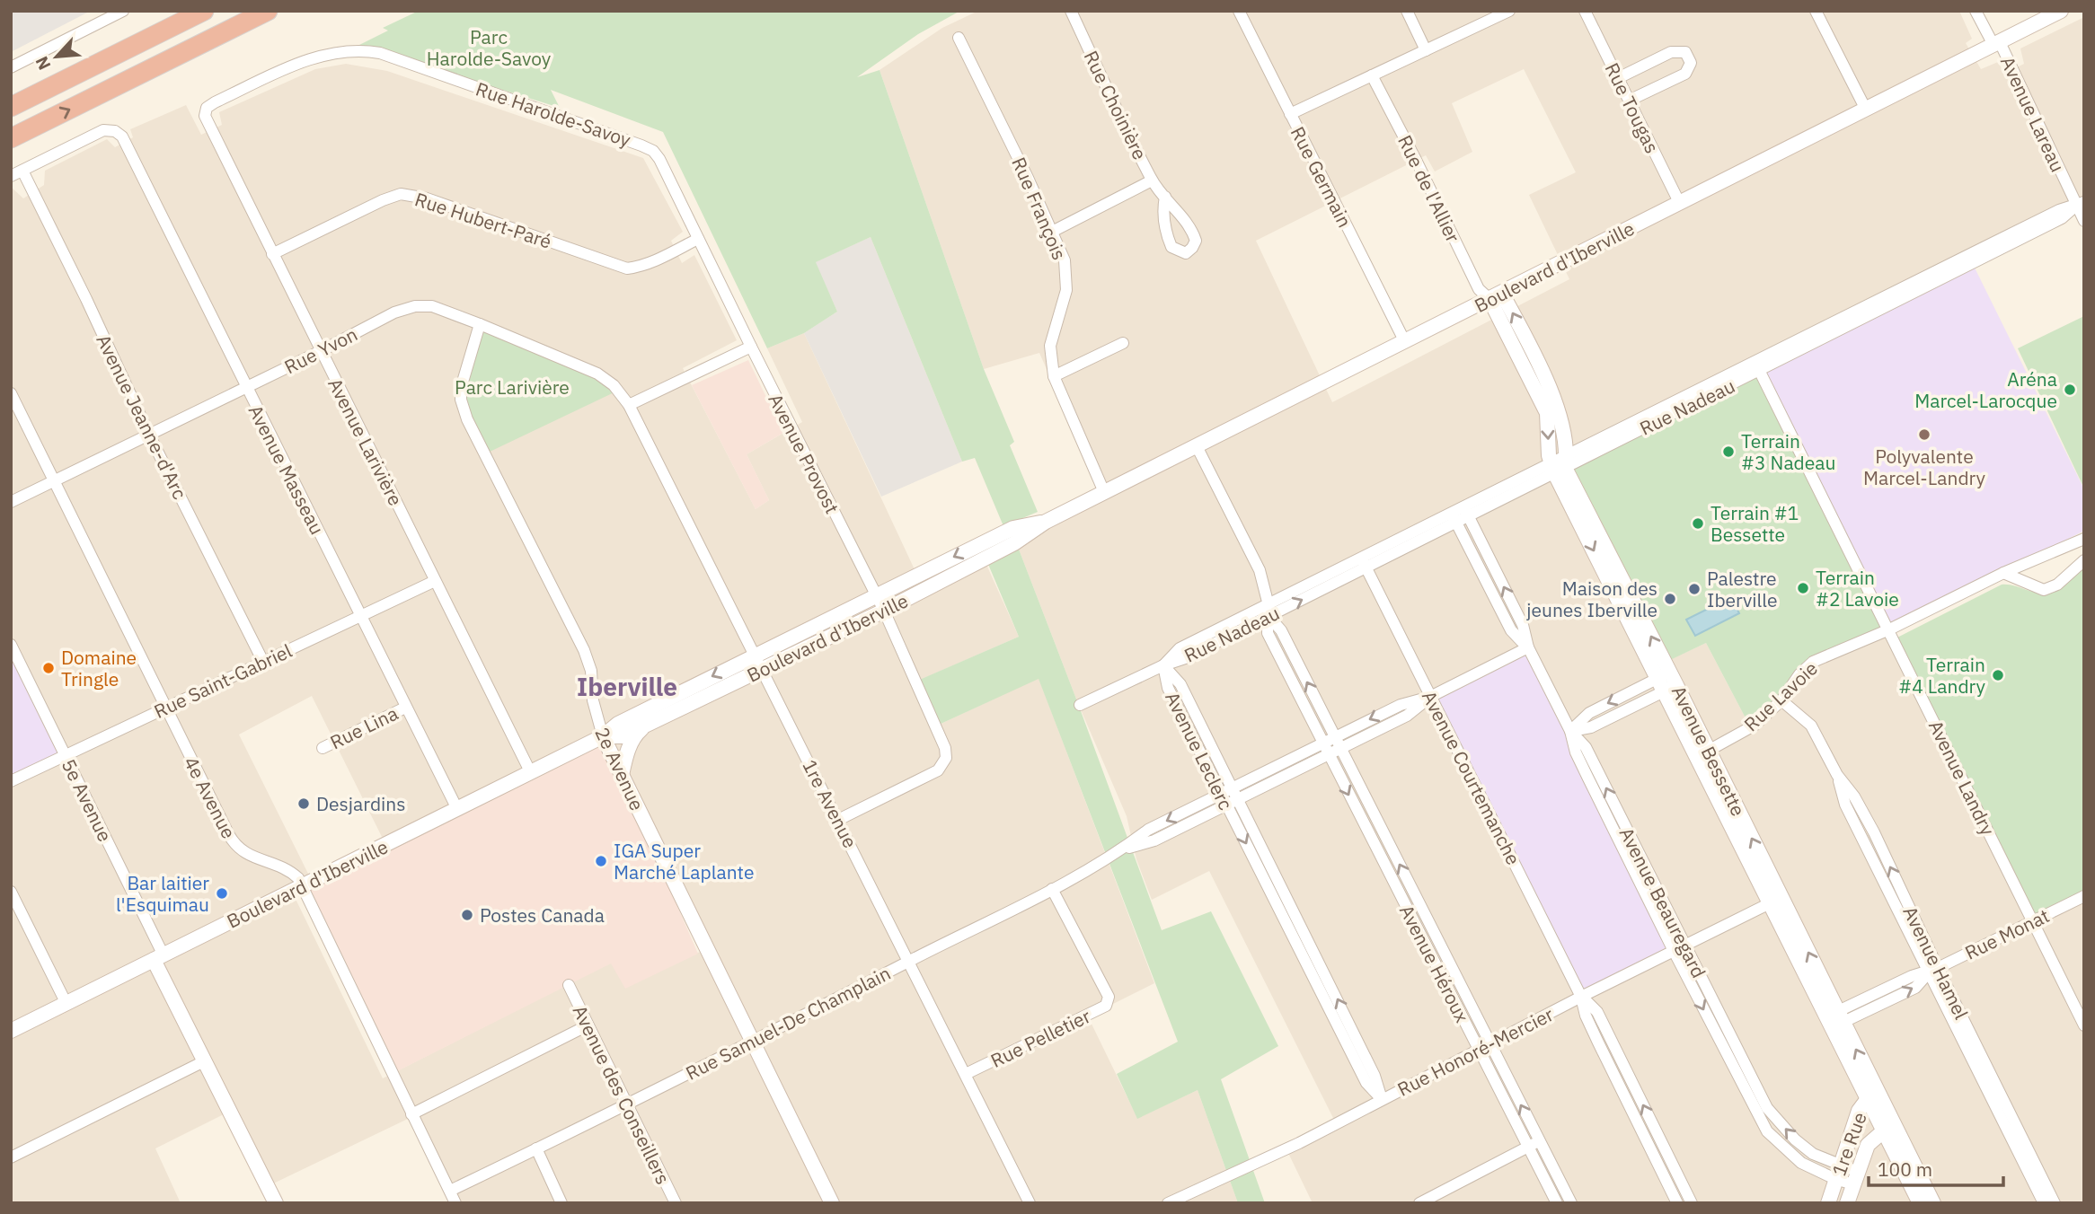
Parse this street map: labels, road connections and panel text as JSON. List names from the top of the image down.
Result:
{
  "streets": {
    "street": [
      "Rue Choinière",
      "Rue Tougas",
      "Rue Harolde-Savoy",
      "Avenue Lareau",
      "Rue Germain",
      "Rue de l'Allier",
      "Rue François",
      "Rue Hubert-Paré",
      "Boulevard d'Iberville",
      "Rue Yvon",
      "Rue Nadeau",
      "Avenue Jeanne-d'Arc",
      "Avenue Larivière",
      "Avenue Provost",
      "Avenue Masseau",
      "Rue Saint-Gabriel",
      "Rue Lavoie",
      "Rue Lina",
      "Avenue Leclerc",
      "Avenue Bessette",
      "2e Avenue",
      "Avenue Courtemanche",
      "Avenue Landry",
      "4e Avenue",
      "5e Avenue",
      "1re Avenue",
      "Avenue Beauregard",
      "Rue Monat",
      "Avenue Hamel",
      "Avenue Héroux",
      "Rue Samuel-De Champlain",
      "Rue Pelletier",
      "Rue Honoré-Mercier",
      "Avenue des Conseillers",
      "1re Rue"
    ]
  },
  "crossings": [
    ["Rue Tougas", "Boulevard d'Iberville"],
    ["Rue Harolde-Savoy", "Avenue Larivière"],
    ["Rue Harolde-Savoy", "Avenue Provost"],
    ["Avenue Lareau", "Boulevard d'Iberville"],
    ["Avenue Lareau", "Rue Nadeau"],
    ["Rue Germain", "Boulevard d'Iberville"],
    ["Rue de l'Allier", "Boulevard d'Iberville"],
    ["Rue de l'Allier", "Avenue Bessette"],
    ["Rue François", "Boulevard d'Iberville"],
    ["Rue Hubert-Paré", "Avenue Larivière"],
    ["Rue Hubert-Paré", "Avenue Provost"],
    ["Boulevard d'Iberville", "Avenue Larivière"],
    ["Boulevard d'Iberville", "Avenue Provost"],
    ["Boulevard d'Iberville", "Avenue Masseau"],
    ["Boulevard d'Iberville", "Avenue Bessette"],
    ["Boulevard d'Iberville", "2e Avenue"],
    ["Boulevard d'Iberville", "4e Avenue"],
    ["Boulevard d'Iberville", "5e Avenue"],
    ["Boulevard d'Iberville", "1re Avenue"],
    ["Boulevard d'Iberville", "Avenue Héroux"],
    ["Rue Yvon", "Avenue Jeanne-d'Arc"],
    ["Rue Yvon", "Avenue Larivière"],
    ["Rue Yvon", "Avenue Masseau"],
    ["Rue Yvon", "2e Avenue"],
    ["Rue Yvon", "4e Avenue"],
    ["Rue Yvon", "1re Avenue"],
    ["Rue Nadeau", "Avenue Leclerc"],
    ["Rue Nadeau", "Avenue Bessette"],
    ["Rue Nadeau", "Avenue Courtemanche"],
    ["Rue Nadeau", "Avenue Landry"],
    ["Rue Nadeau", "Avenue Beauregard"],
    ["Rue Nadeau", "Avenue Héroux"],
    ["Avenue Jeanne-d'Arc", "Avenue Masseau"],
    ["Avenue Jeanne-d'Arc", "Rue Saint-Gabriel"],
    ["Avenue Larivière", "Rue Saint-Gabriel"],
    ["Avenue Provost", "1re Avenue"],
    ["Avenue Masseau", "Rue Saint-Gabriel"],
    ["Avenue Masseau", "Rue Lina"],
    ["Rue Saint-Gabriel", "4e Avenue"],
    ["Rue Saint-Gabriel", "5e Avenue"],
    ["Rue Lavoie", "Avenue Bessette"],
    ["Rue Lavoie", "Avenue Landry"],
    ["Rue Lavoie", "Avenue Hamel"],
    ["Avenue Leclerc", "Rue Samuel-De Champlain"],
    ["Avenue Leclerc", "Rue Honoré-Mercier"],
    ["Avenue Bessette", "Rue Monat"],
    ["Avenue Bessette", "Rue Honoré-Mercier"],
    ["Avenue Bessette", "1re Rue"],
    ["2e Avenue", "Rue Samuel-De Champlain"],
    ["Avenue Courtemanche", "Rue Samuel-De Champlain"],
    ["Avenue Courtemanche", "Rue Honoré-Mercier"],
    ["Avenue Landry", "Rue Monat"],
    ["4e Avenue", "Rue Samuel-De Champlain"],
    ["1re Avenue", "Rue Samuel-De Champlain"],
    ["1re Avenue", "Rue Pelletier"],
    ["Avenue Beauregard", "Rue Samuel-De Champlain"],
    ["Avenue Beauregard", "Rue Honoré-Mercier"],
    ["Avenue Beauregard", "1re Rue"],
    ["Rue Monat", "Avenue Hamel"],
    ["Avenue Héroux", "Rue Samuel-De Champlain"],
    ["Avenue Héroux", "Rue Honoré-Mercier"],
    ["Rue Samuel-De Champlain", "Rue Pelletier"],
    ["Rue Samuel-De Champlain", "Avenue des Conseillers"]
  ],
  "districts": ["Iberville"],
  "parks": ["Parc Harolde-Savoy", "Parc Larivière"],
  "places": [
    "Aréna Marcel-Larocque",
    "Polyvalente Marcel-Landry",
    "Terrain #3 Nadeau",
    "Terrain #1 Bessette",
    "Terrain #2 Lavoie",
    "Palestre Iberville",
    "Maison des jeunes Iberville",
    "Domaine Tringle",
    "Terrain #4 Landry",
    "Desjardins",
    "IGA Super Marché Laplante",
    "Bar laitier l'Esquimau",
    "Postes Canada"
  ],
  "scale_bar": "100 m",
  "north": "bottom left"
}
